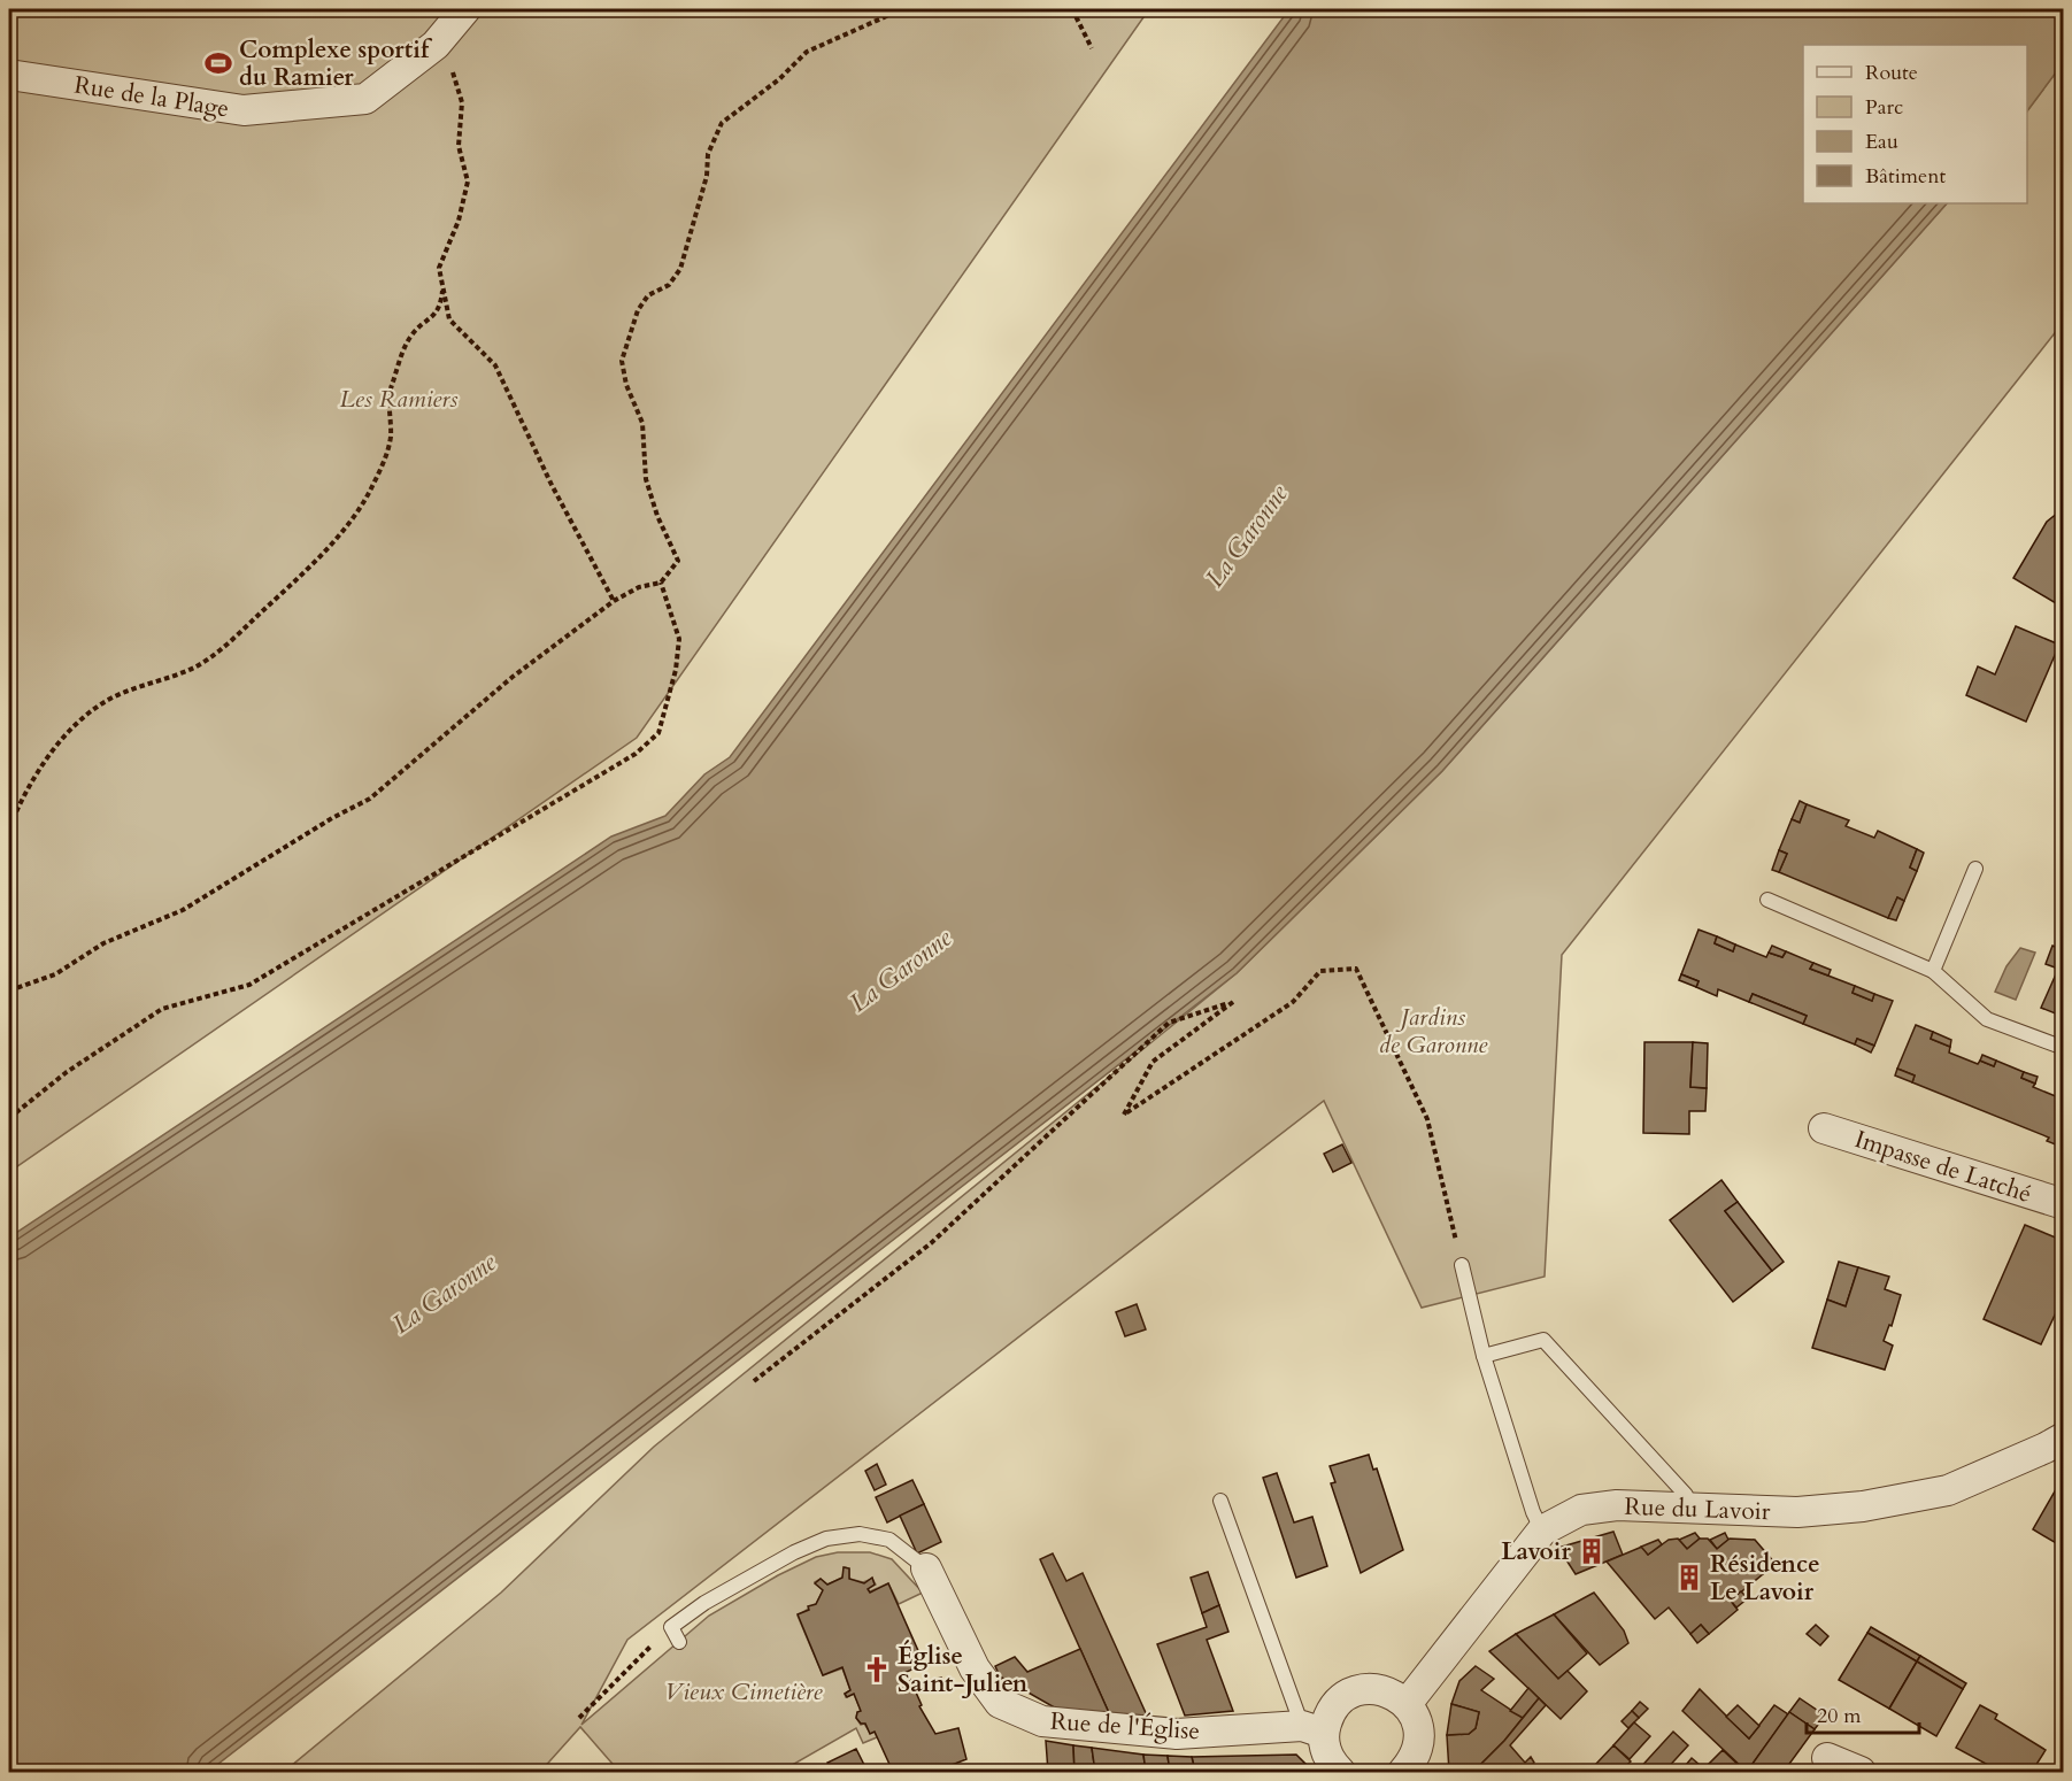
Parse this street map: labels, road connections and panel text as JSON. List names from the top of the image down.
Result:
{
  "streets": {
    "street": [
      "Rue de la Plage",
      "Impasse de Latché",
      "Rue du Lavoir",
      "Rue de l'Église"
    ]
  },
  "water": ["La Garonne"],
  "parks": ["Les Ramiers", "Jardins de Garonne", "Vieux Cimetière"],
  "places": {
    "sports": ["Complexe sportif du Ramier"],
    "building": ["Lavoir", "Résidence Le Lavoir"],
    "church": ["Église Saint-Julien"]
  },
  "legend": [
    "Route",
    "Parc",
    "Eau",
    "Bâtiment"
  ],
  "scale_bar": "20 m"
}
